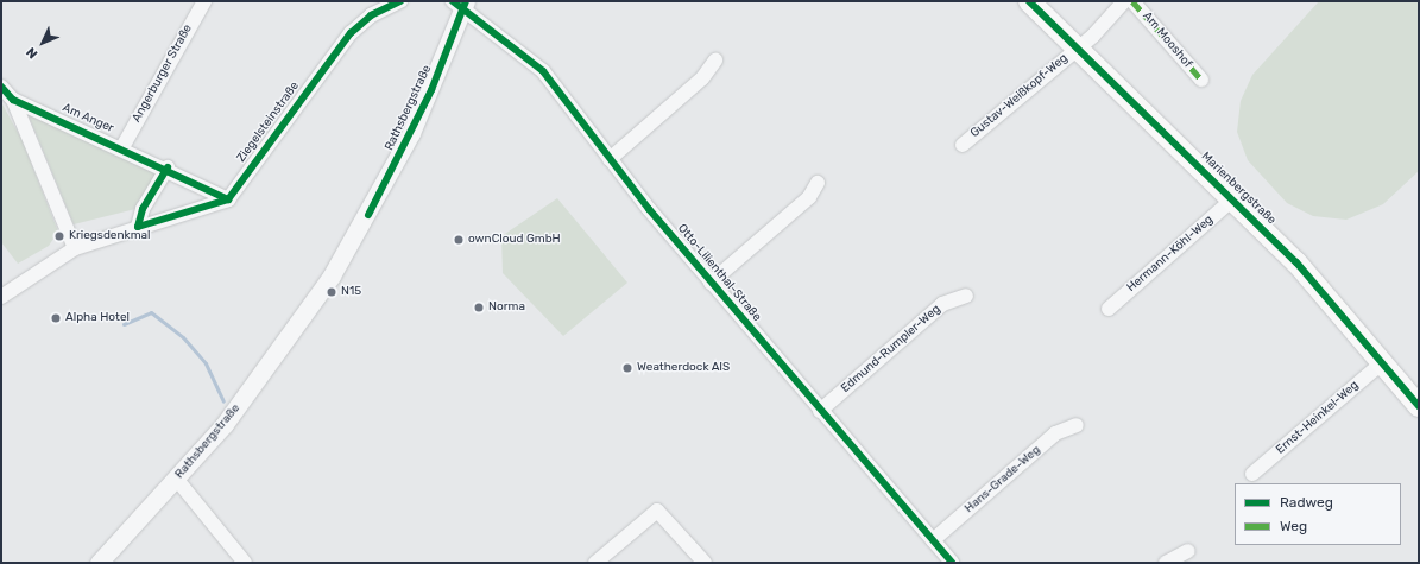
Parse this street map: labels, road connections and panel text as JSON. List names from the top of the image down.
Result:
{
  "streets": {
    "main road": ["Marienbergstraße"],
    "street": [
      "Am Mooshof",
      "Angerburger Straße",
      "Gustav-Weißkopf-Weg",
      "Rathsbergstraße",
      "Am Anger",
      "Ziegelsteinstraße",
      "Hermann-Köhl-Weg",
      "Otto-Lilienthal-Straße",
      "Edmund-Rumpler-Weg",
      "Ernst-Heinkel-Weg",
      "Hans-Grade-Weg"
    ]
  },
  "crossings": [
    ["Angerburger Straße", "Am Anger"],
    ["Gustav-Weißkopf-Weg", "Marienbergstraße"],
    ["Rathsbergstraße", "Otto-Lilienthal-Straße"],
    ["Am Anger", "Ziegelsteinstraße"],
    ["Marienbergstraße", "Hermann-Köhl-Weg"],
    ["Marienbergstraße", "Ernst-Heinkel-Weg"],
    ["Otto-Lilienthal-Straße", "Edmund-Rumpler-Weg"],
    ["Otto-Lilienthal-Straße", "Hans-Grade-Weg"]
  ],
  "places": [
    "Kriegsdenkmal",
    "ownCloud GmbH",
    "N15",
    "Norma",
    "Alpha Hotel",
    "Weatherdock AIS"
  ],
  "legend": ["Radweg", "Weg"],
  "north": "bottom left"
}
